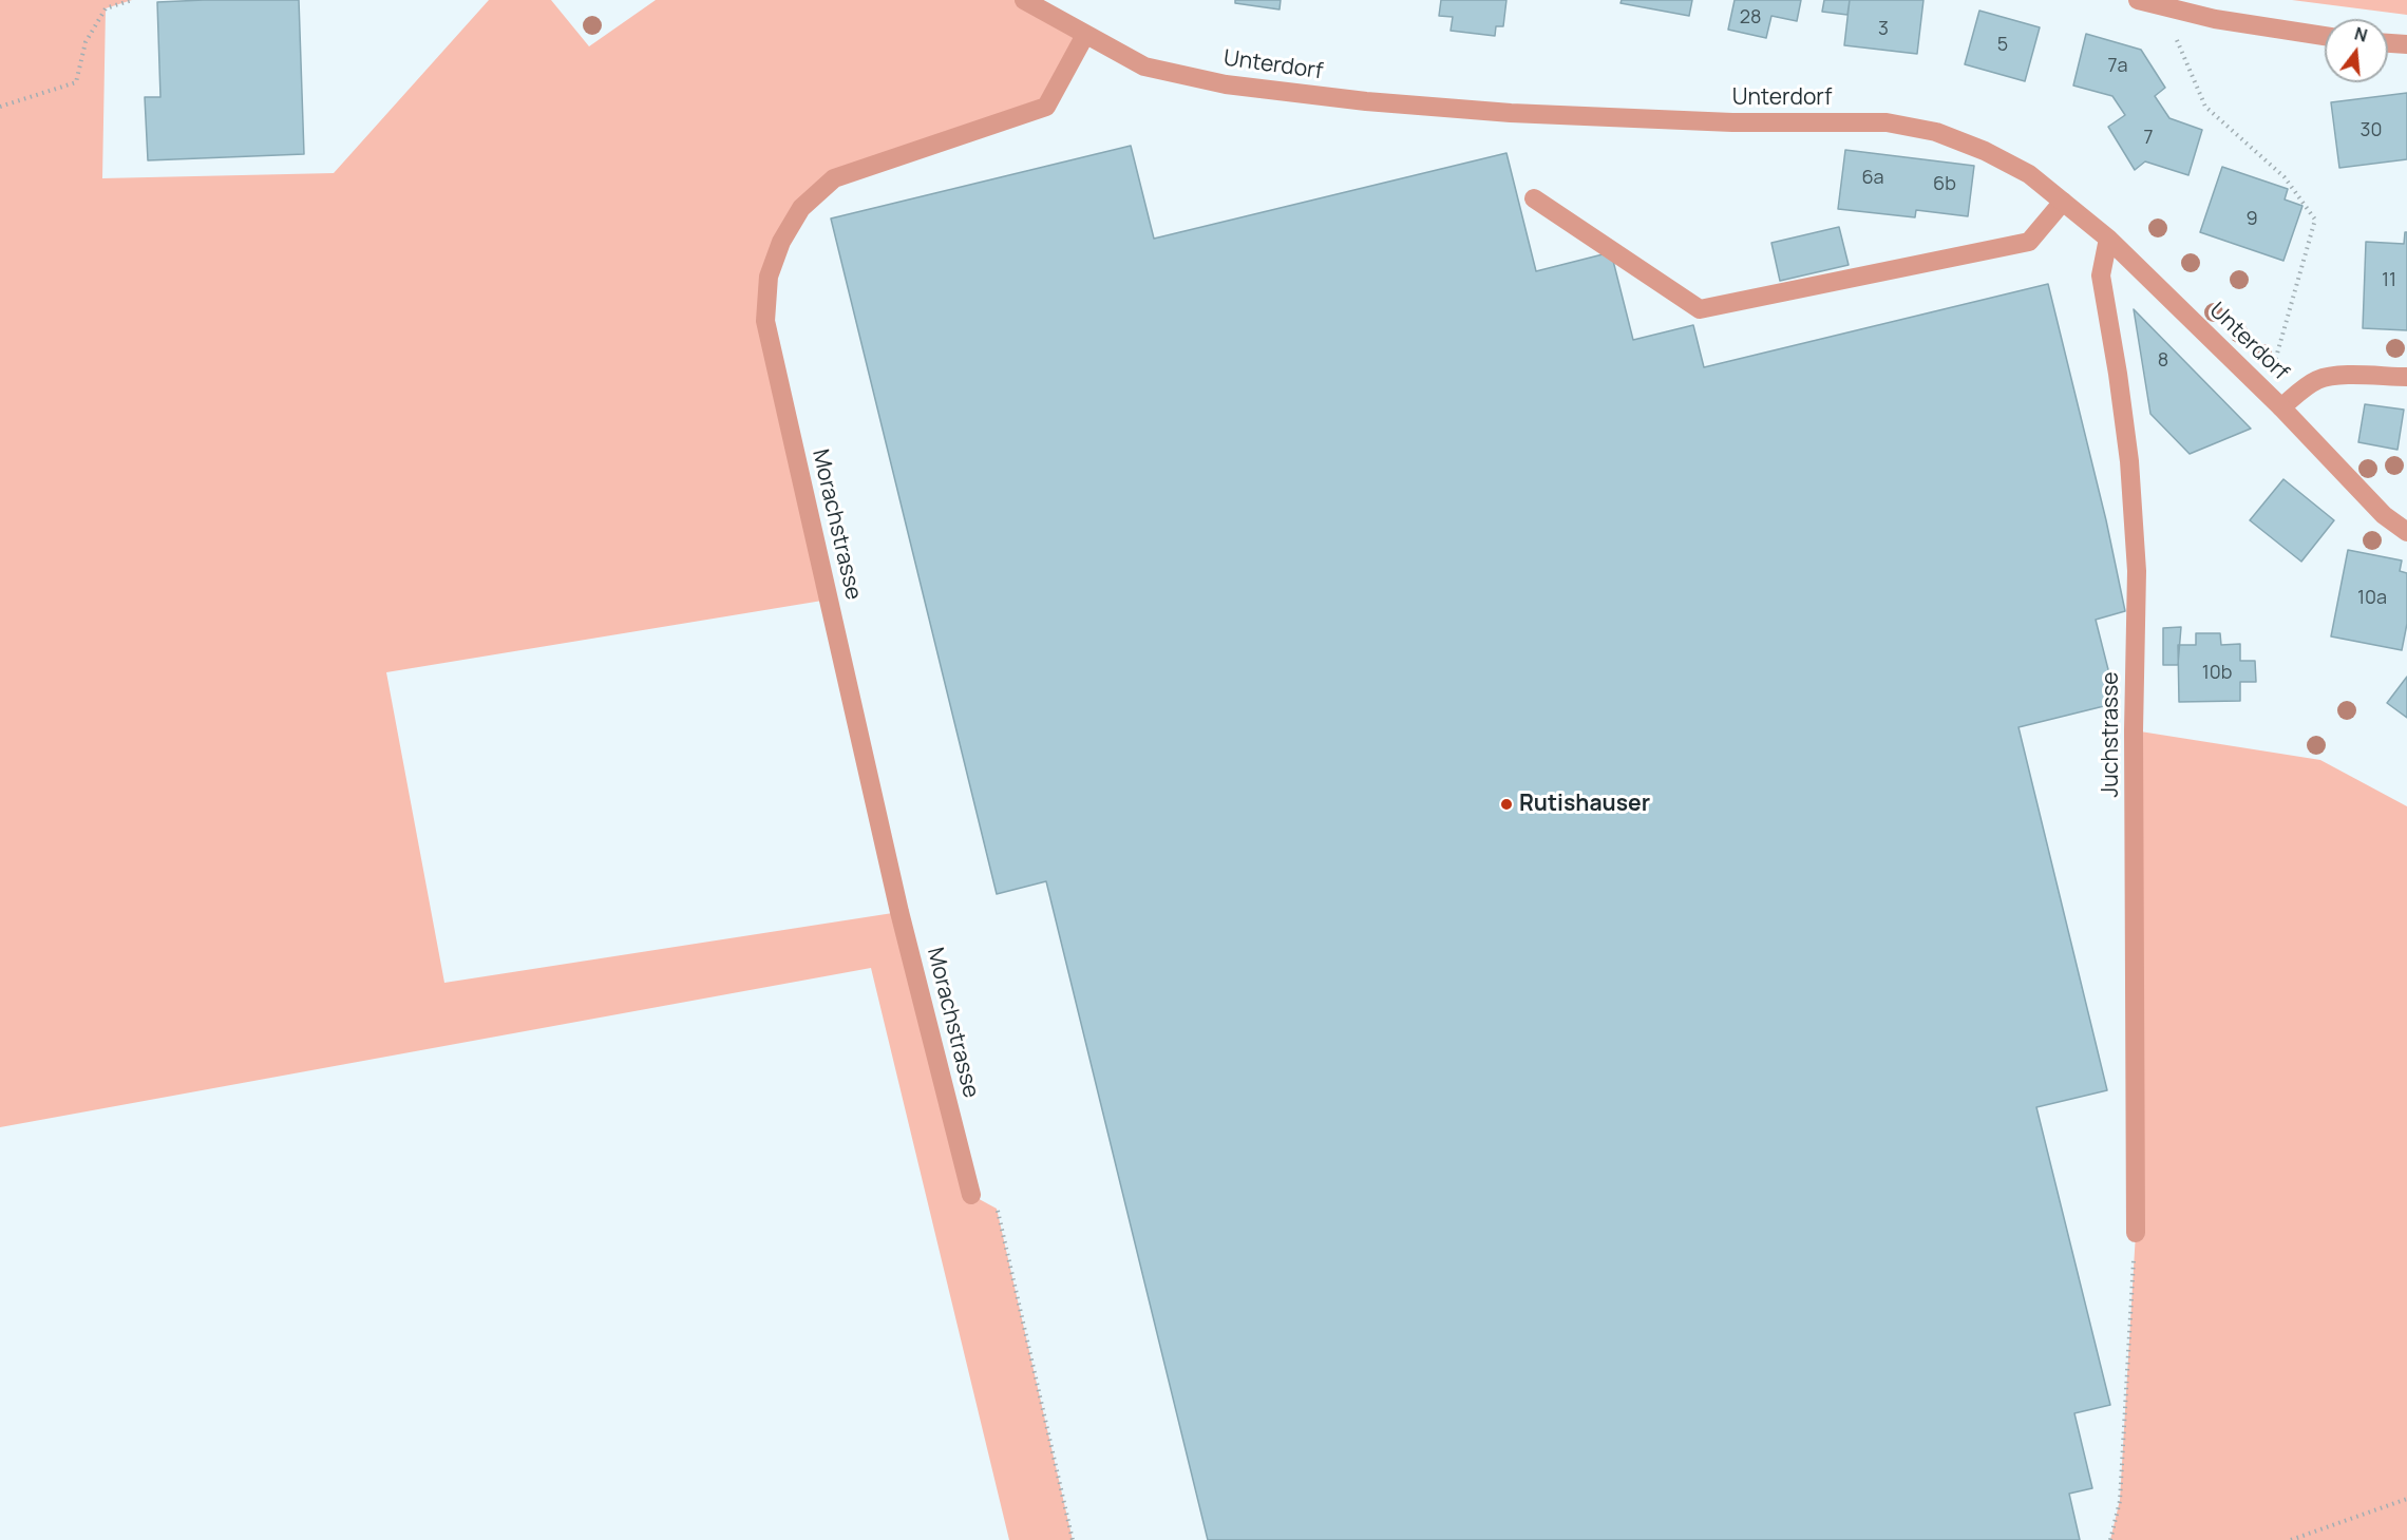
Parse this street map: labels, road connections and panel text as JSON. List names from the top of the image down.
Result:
{
  "streets": {
    "street": ["Unterdorf", "Morachstrasse", "Juchstrasse"]
  },
  "crossings": [
    ["Unterdorf", "Morachstrasse"],
    ["Unterdorf", "Juchstrasse"]
  ],
  "places": ["Rutishauser"],
  "house_numbers": [
    "28",
    "3",
    "5",
    "7a",
    "30",
    "7",
    "6a",
    "6b",
    "9",
    "11",
    "8",
    "10a",
    "10b"
  ],
  "north": "top"
}
